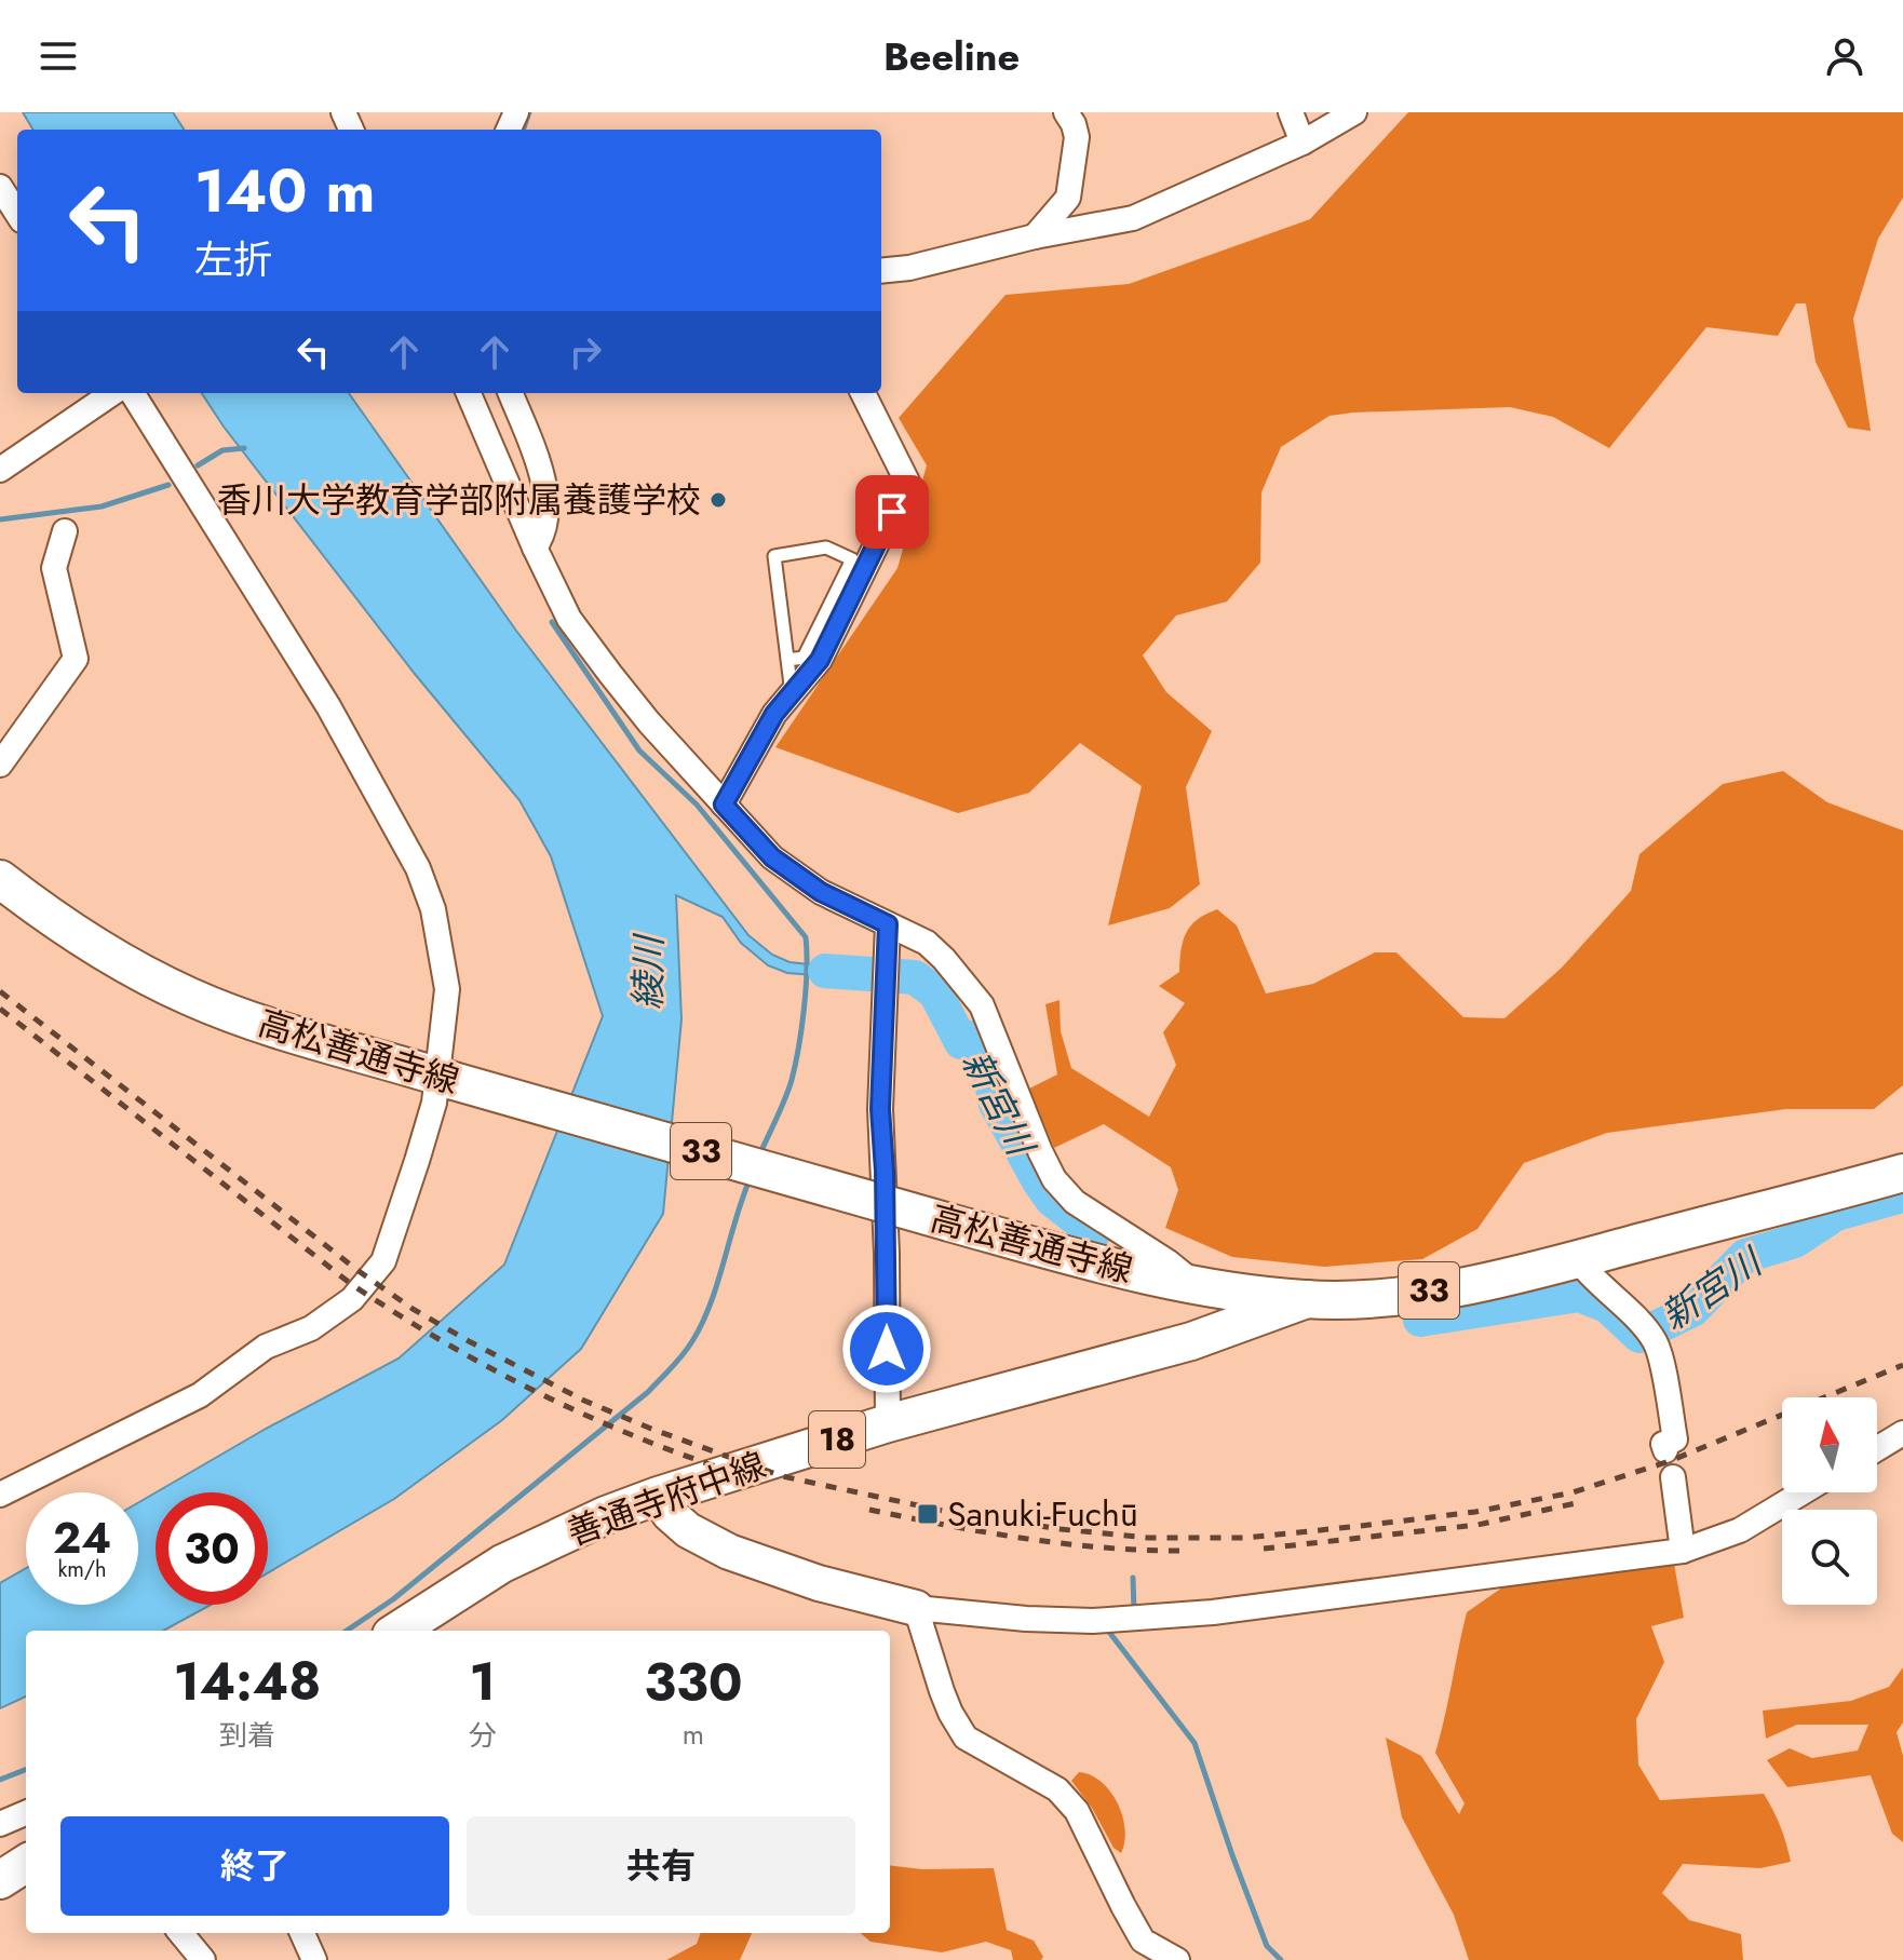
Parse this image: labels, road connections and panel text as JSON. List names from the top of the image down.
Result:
{
  "streets": {
    "main road": [
      "高松善通寺線",
      "33",
      "18",
      "善通寺府中線"
    ]
  },
  "crossings": [
    ["高松善通寺線", "善通寺府中線"]
  ],
  "water": ["綾川", "新宮川"],
  "places": {
    "other": ["香川大学教育学部附属養護学校"],
    "transit": ["Sanuki-Fuchū"]
  },
  "north": "top",
  "page": {
    "header": "Beeline",
    "turn": ["140 m", "左折"],
    "speed": "24 km/h",
    "limit": "30",
    "eta": [
      "14:48",
      "到着",
      "1",
      "分",
      "330",
      "m"
    ],
    "buttons": ["終了", "共有"]
  }
}
